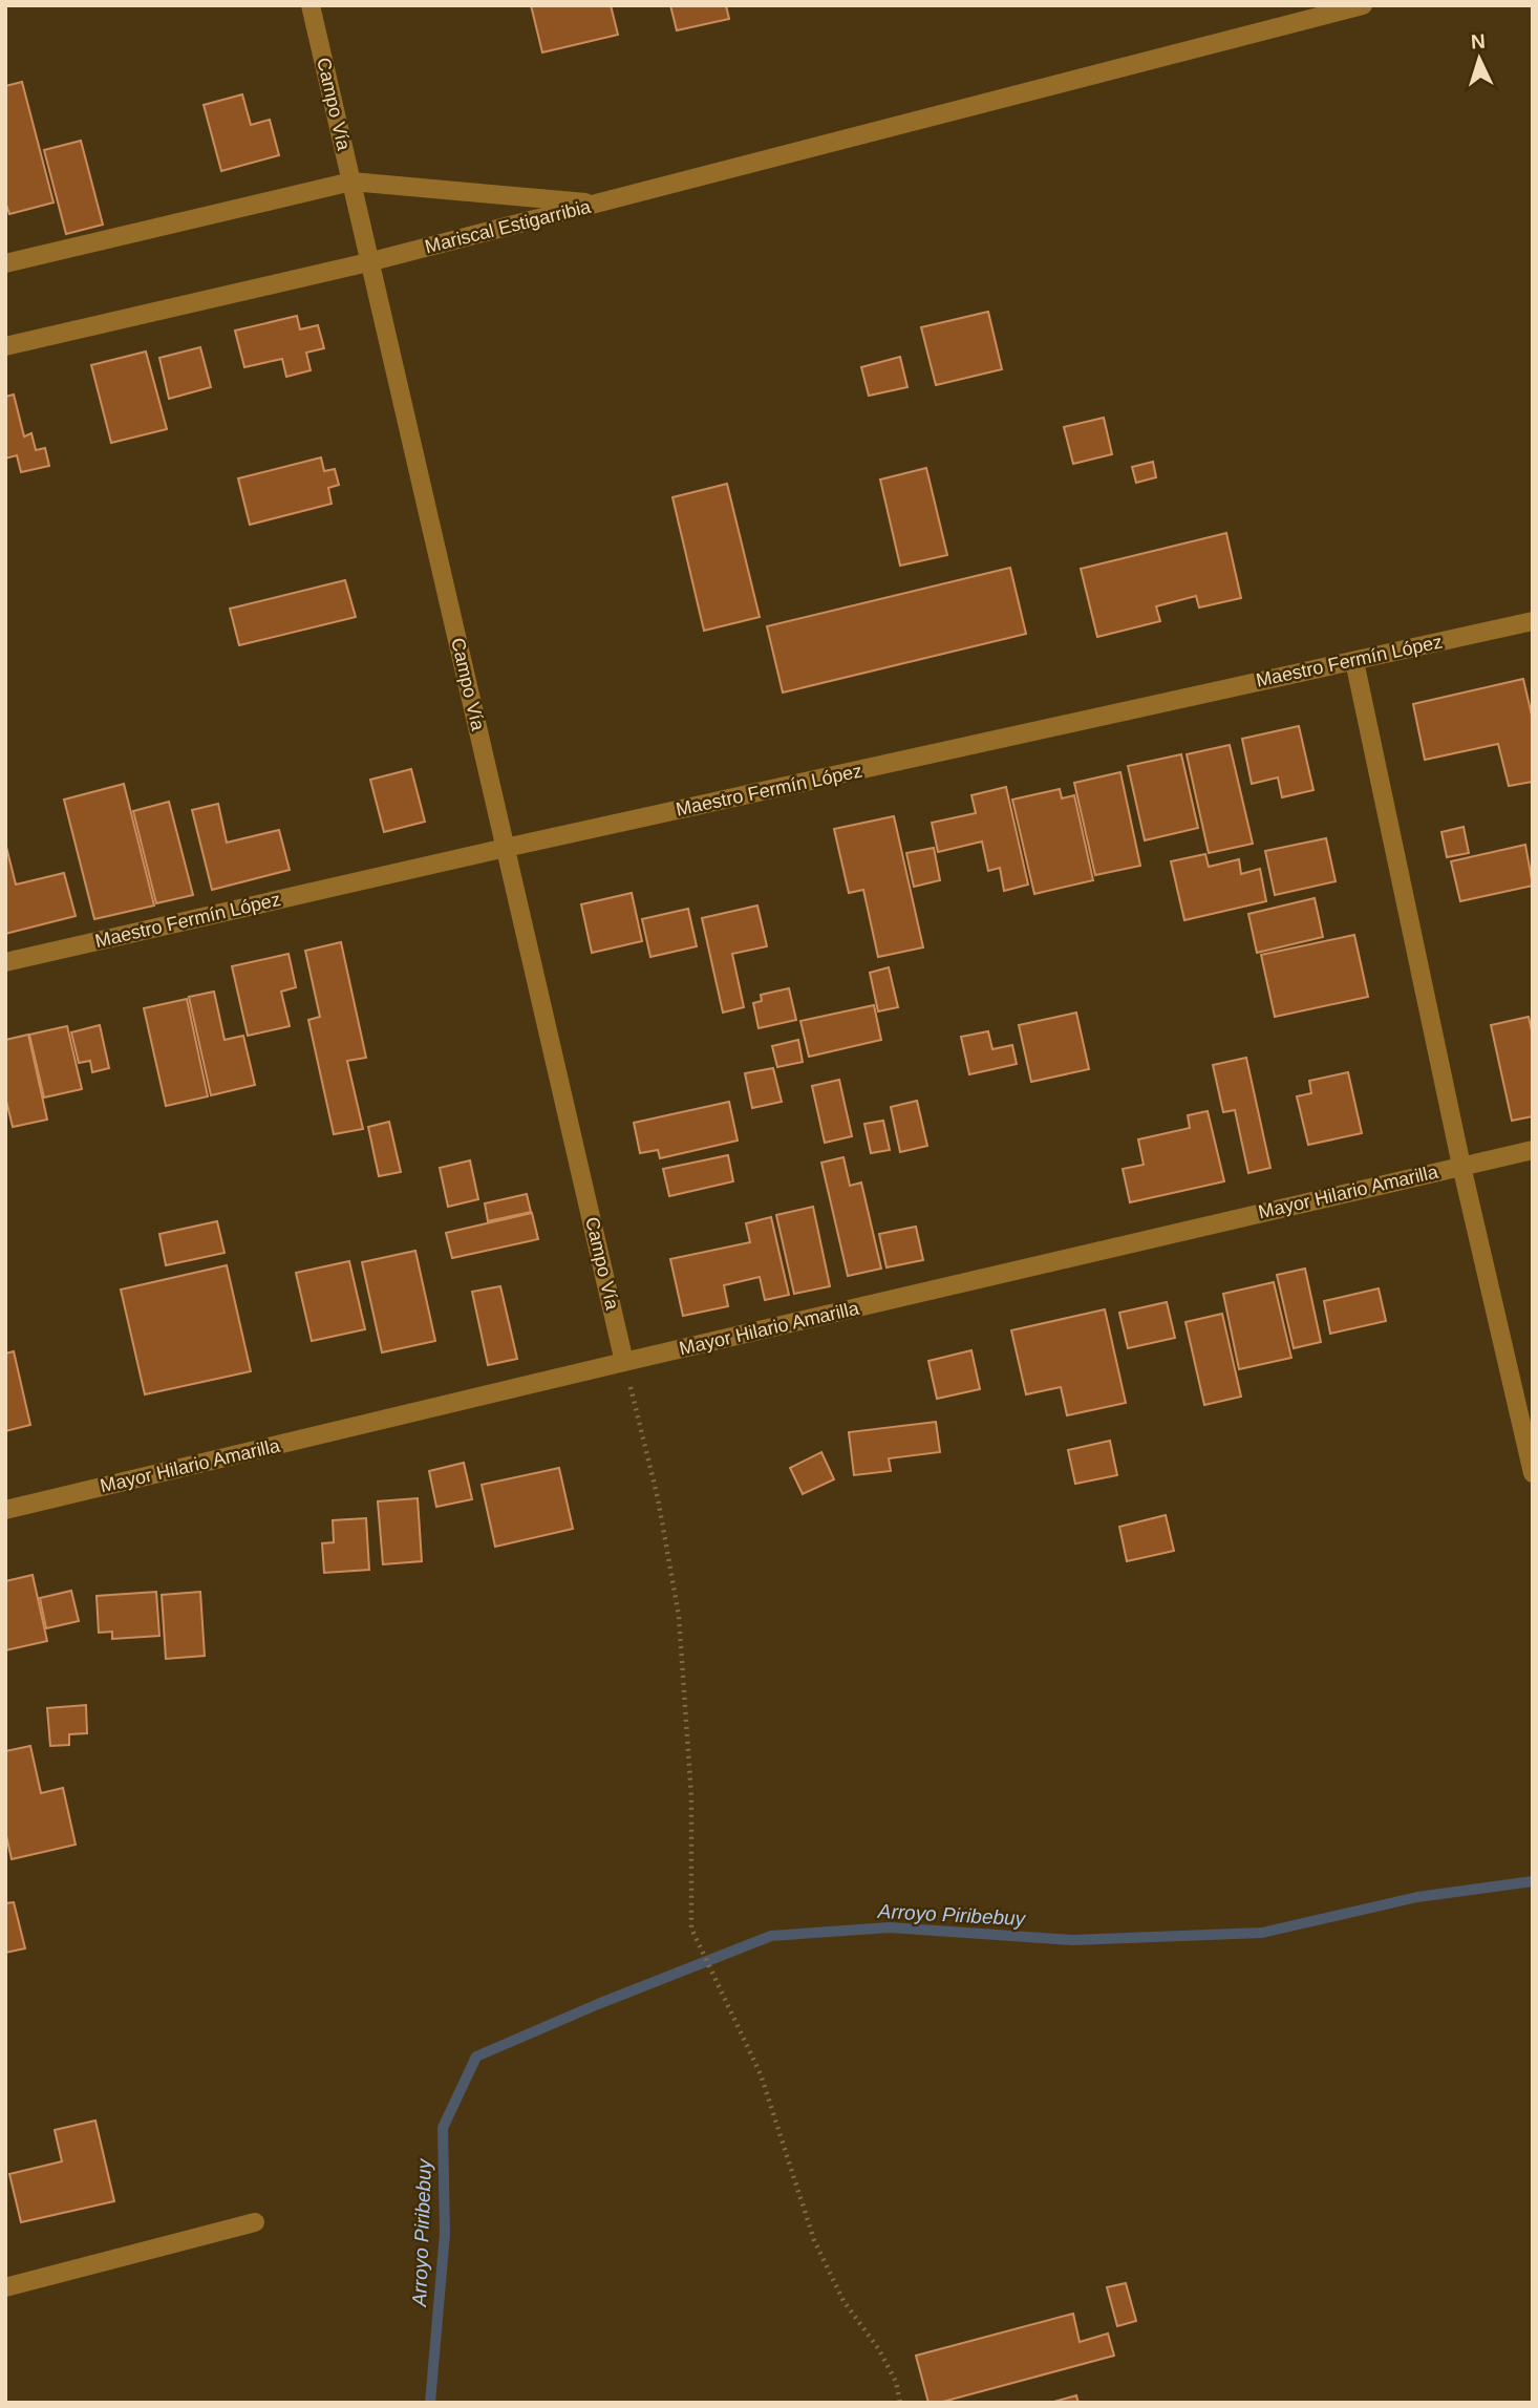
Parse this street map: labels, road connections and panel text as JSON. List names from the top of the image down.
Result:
{
  "streets": {
    "street": [
      "Campo Vía",
      "Mariscal Estigarribia",
      "Maestro Fermín López",
      "Mayor Hilario Amarilla"
    ]
  },
  "crossings": [
    ["Campo Vía", "Mariscal Estigarribia"],
    ["Campo Vía", "Maestro Fermín López"],
    ["Campo Vía", "Mayor Hilario Amarilla"]
  ],
  "water": ["Arroyo Piribebuy"],
  "north": "top"
}
